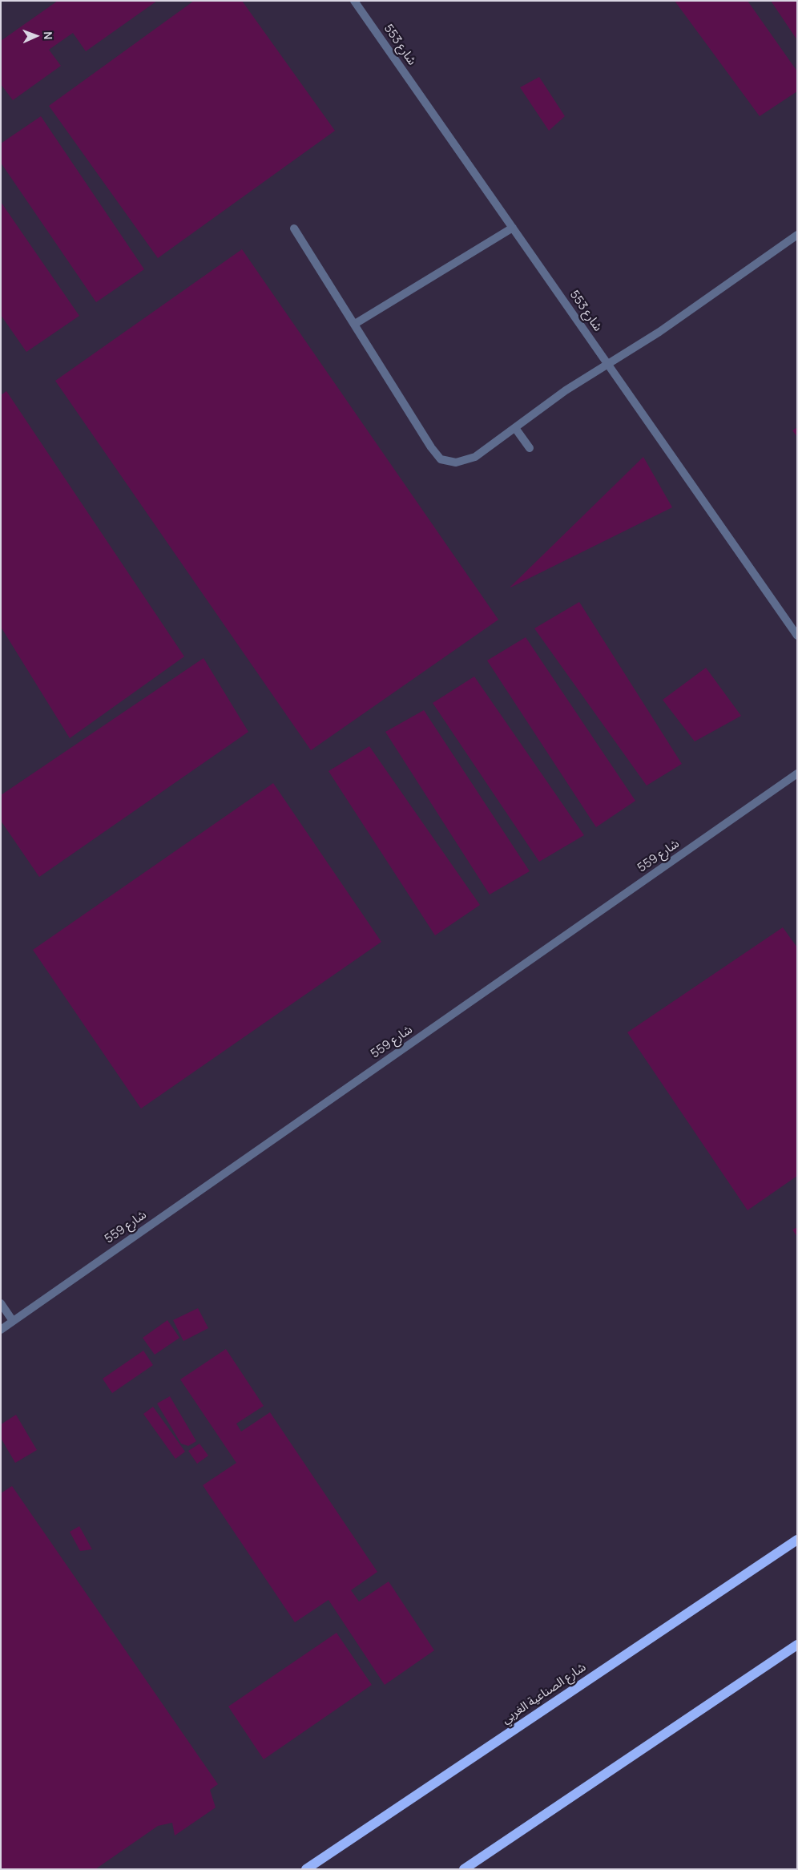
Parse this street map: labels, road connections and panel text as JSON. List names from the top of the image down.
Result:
{
  "streets": {
    "main road": ["شارع الصناعية الغربي"],
    "street": ["شارع 553", "شارع 559"]
  },
  "north": "right"
}
